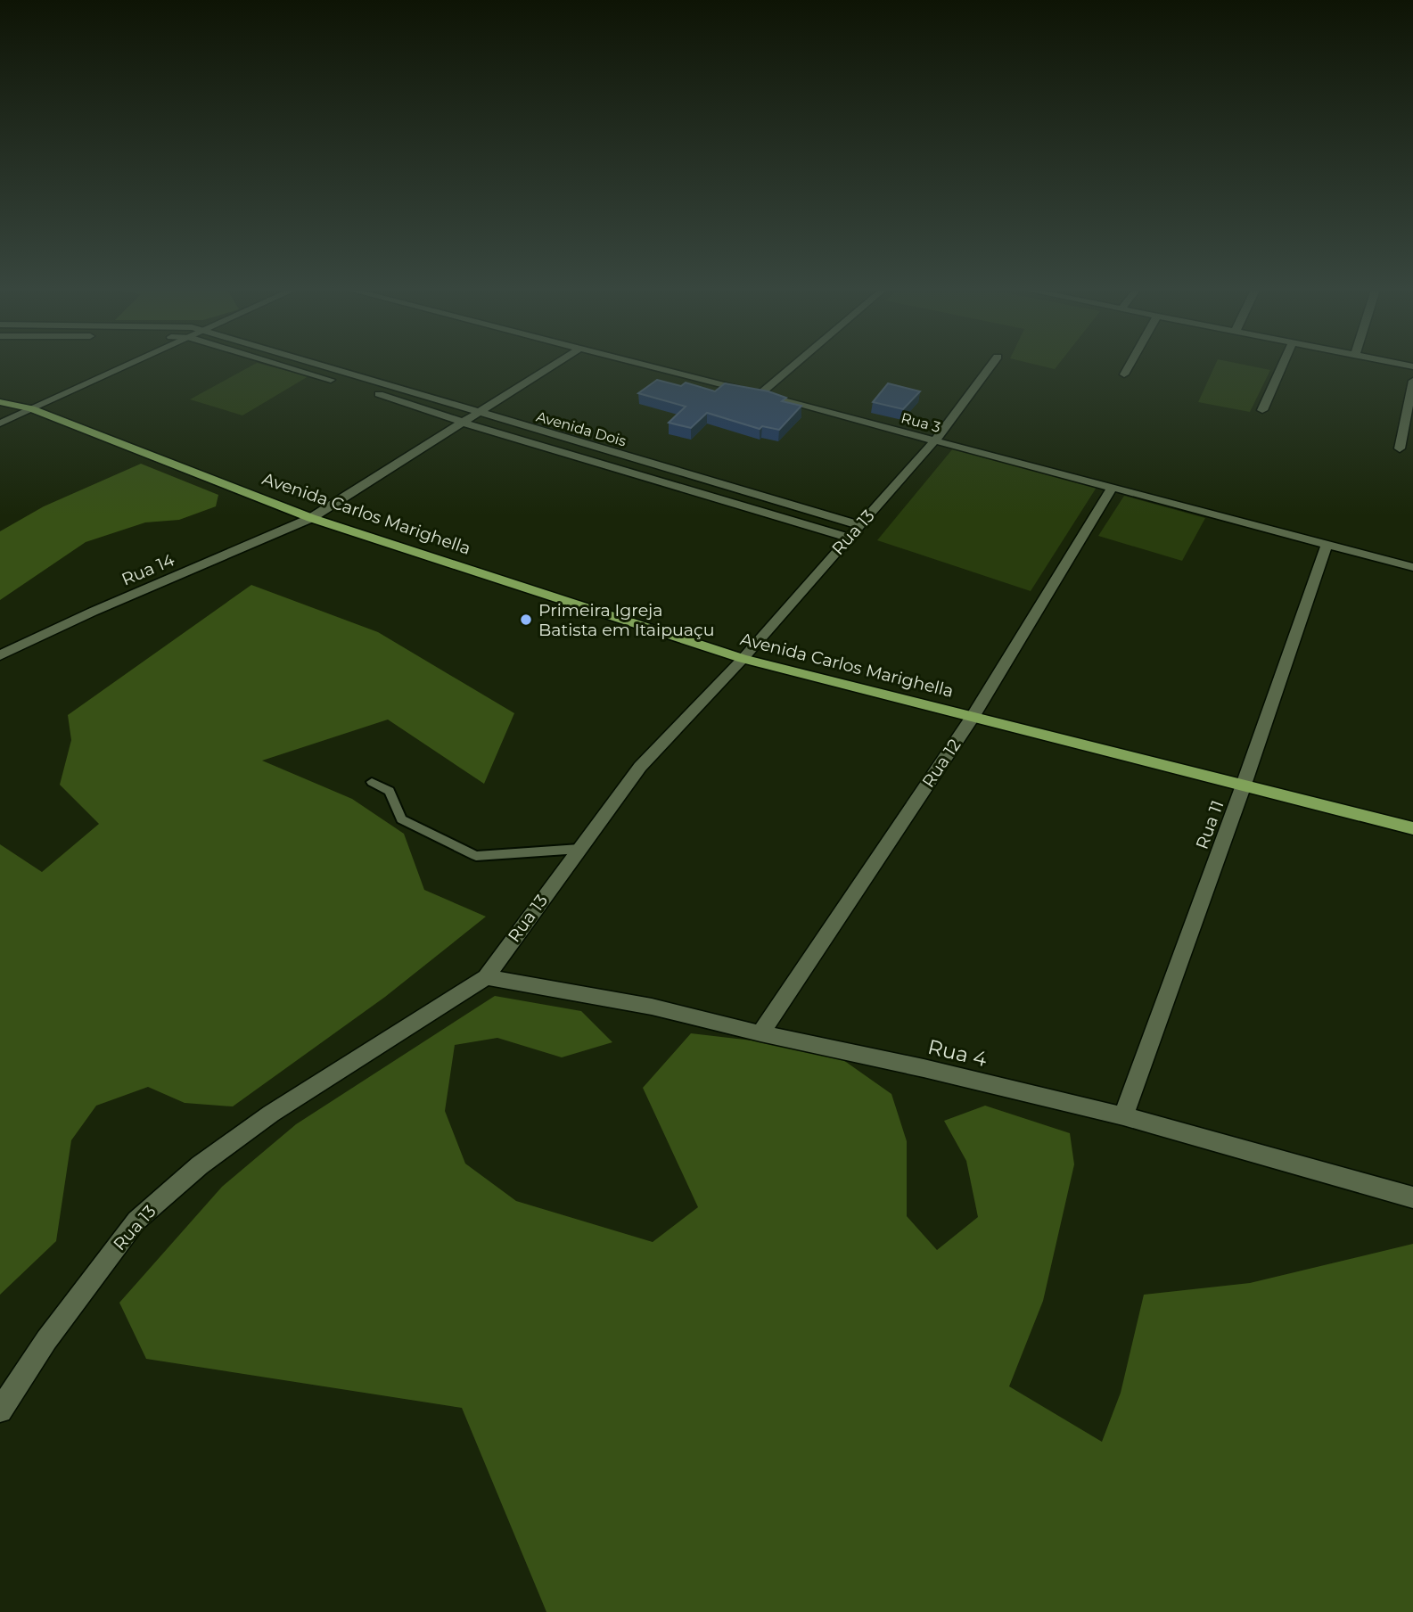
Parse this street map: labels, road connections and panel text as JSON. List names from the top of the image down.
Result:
{
  "streets": {
    "main road": ["Avenida Carlos Marighella"],
    "street": [
      "Rua 3",
      "Avenida Dois",
      "Rua 13",
      "Rua 14",
      "Rua 12",
      "Rua 11",
      "Rua 4"
    ]
  },
  "crossings": [
    ["Rua 3", "Rua 13"],
    ["Rua 3", "Rua 12"],
    ["Rua 3", "Rua 11"],
    ["Avenida Dois", "Rua 13"],
    ["Avenida Dois", "Rua 14"],
    ["Avenida Carlos Marighella", "Rua 13"],
    ["Avenida Carlos Marighella", "Rua 14"],
    ["Avenida Carlos Marighella", "Rua 12"],
    ["Avenida Carlos Marighella", "Rua 11"],
    ["Rua 13", "Rua 4"],
    ["Rua 12", "Rua 4"],
    ["Rua 11", "Rua 4"]
  ],
  "places": ["Primeira Igreja Batista em Itaipuaçu"]
}
